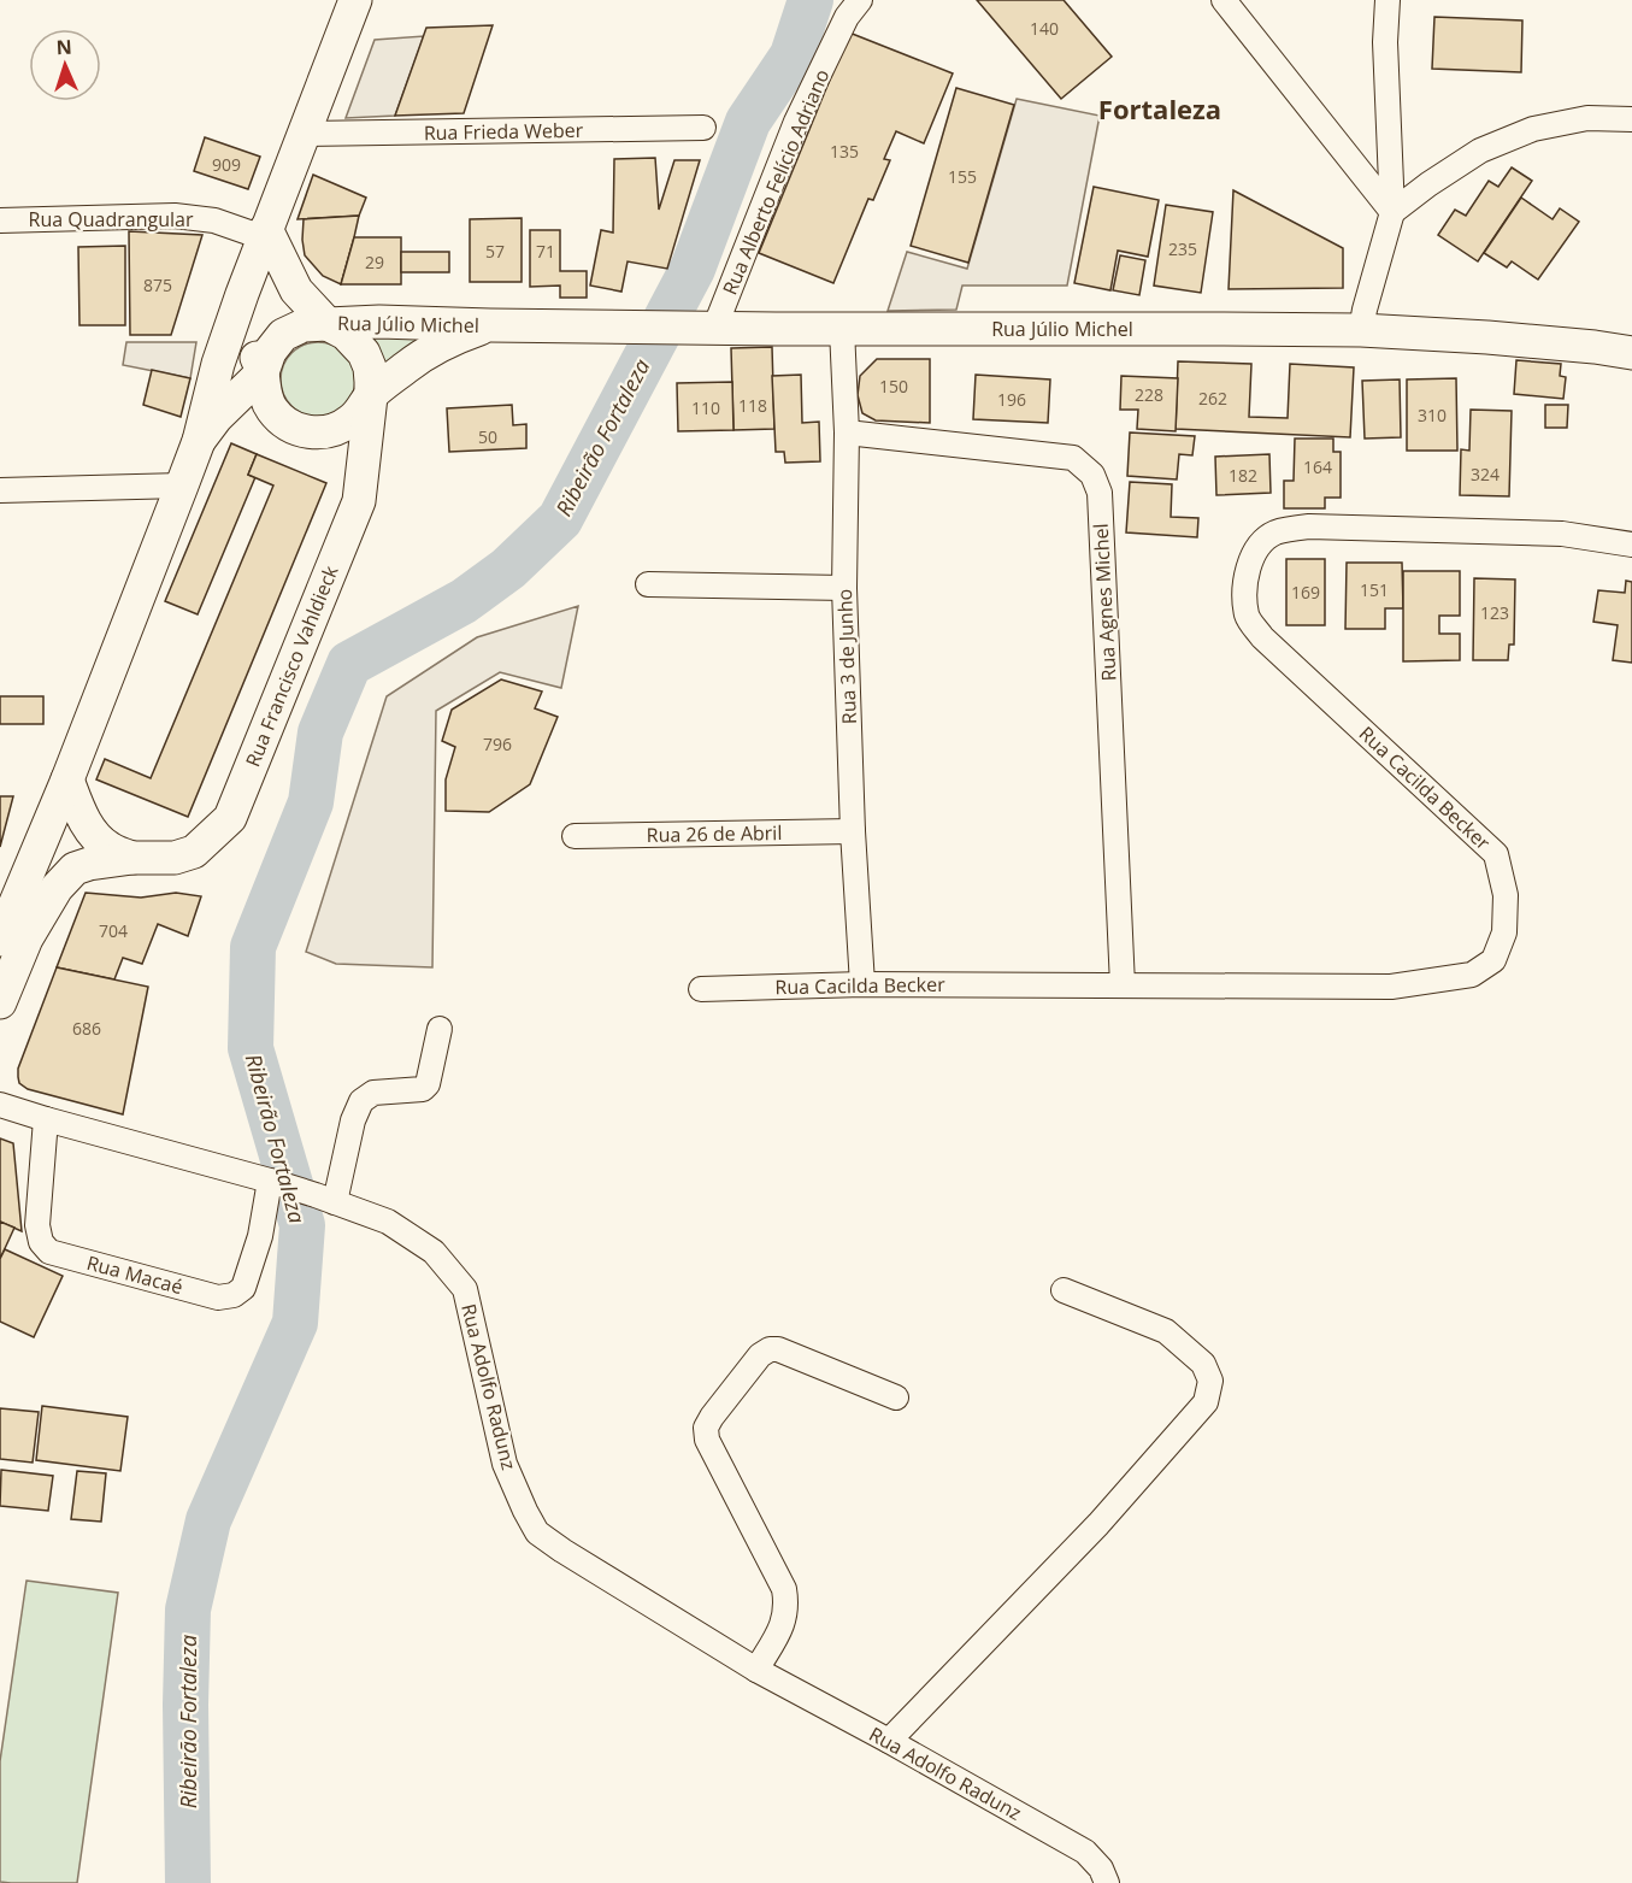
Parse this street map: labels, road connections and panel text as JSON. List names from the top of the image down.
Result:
{
  "streets": {
    "main road": ["Rua Júlio Michel", "Rua Francisco Vahldieck"],
    "street": [
      "Rua Frieda Weber",
      "Rua Alberto Felício Adriano",
      "Rua Quadrangular",
      "Rua Agnes Michel",
      "Rua 3 de Junho",
      "Rua Cacilda Becker",
      "Rua 26 de Abril",
      "Rua Macaé",
      "Rua Adolfo Radunz"
    ]
  },
  "crossings": [
    ["Rua Alberto Felício Adriano", "Rua Júlio Michel"],
    ["Rua Quadrangular", "Rua Francisco Vahldieck"],
    ["Rua Júlio Michel", "Rua 3 de Junho"],
    ["Rua Júlio Michel", "Rua Francisco Vahldieck"],
    ["Rua Agnes Michel", "Rua 3 de Junho"],
    ["Rua Agnes Michel", "Rua Cacilda Becker"],
    ["Rua 3 de Junho", "Rua Cacilda Becker"],
    ["Rua 3 de Junho", "Rua 26 de Abril"],
    ["Rua Macaé", "Rua Adolfo Radunz"]
  ],
  "districts": ["Fortaleza"],
  "water": ["Ribeirão Fortaleza"],
  "house_numbers": [
    "140",
    "135",
    "909",
    "155",
    "235",
    "57",
    "71",
    "29",
    "875",
    "150",
    "228",
    "262",
    "196",
    "118",
    "110",
    "310",
    "50",
    "164",
    "324",
    "182",
    "151",
    "169",
    "123",
    "796",
    "704",
    "686"
  ],
  "north": "top"
}
